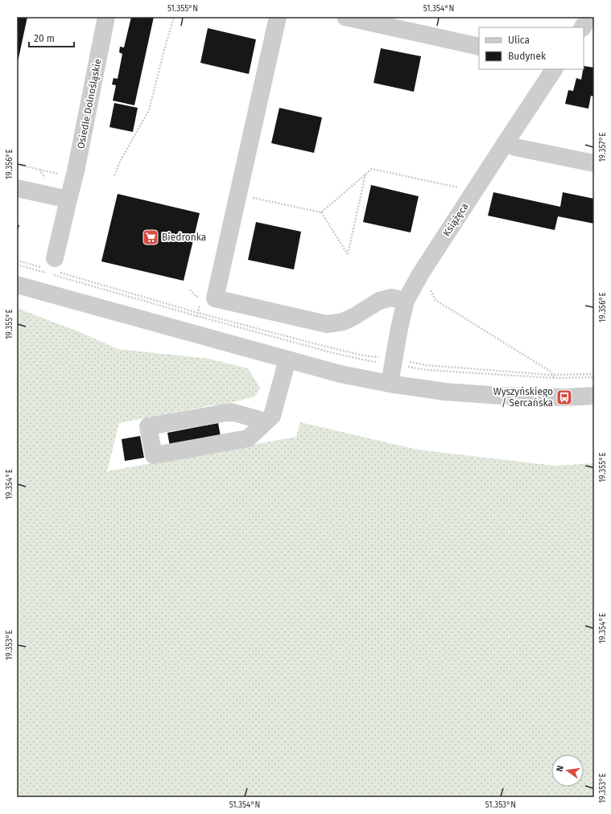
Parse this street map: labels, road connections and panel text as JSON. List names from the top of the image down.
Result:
{
  "streets": {
    "street": ["Osiedle Dolnośląskie", "Książęca"]
  },
  "places": {
    "supermarket": ["Biedronka"],
    "bus stop": ["Wyszyńskiego / Sercańska"]
  },
  "legend": ["Ulica", "Budynek"],
  "scale_bar": "20 m",
  "north": "left",
  "coordinates": [
    "51.355°N",
    "51.354°N",
    "19.357°E",
    "19.356°E",
    "19.355°E",
    "19.354°E",
    "19.353°E",
    "51.353°N"
  ]
}
